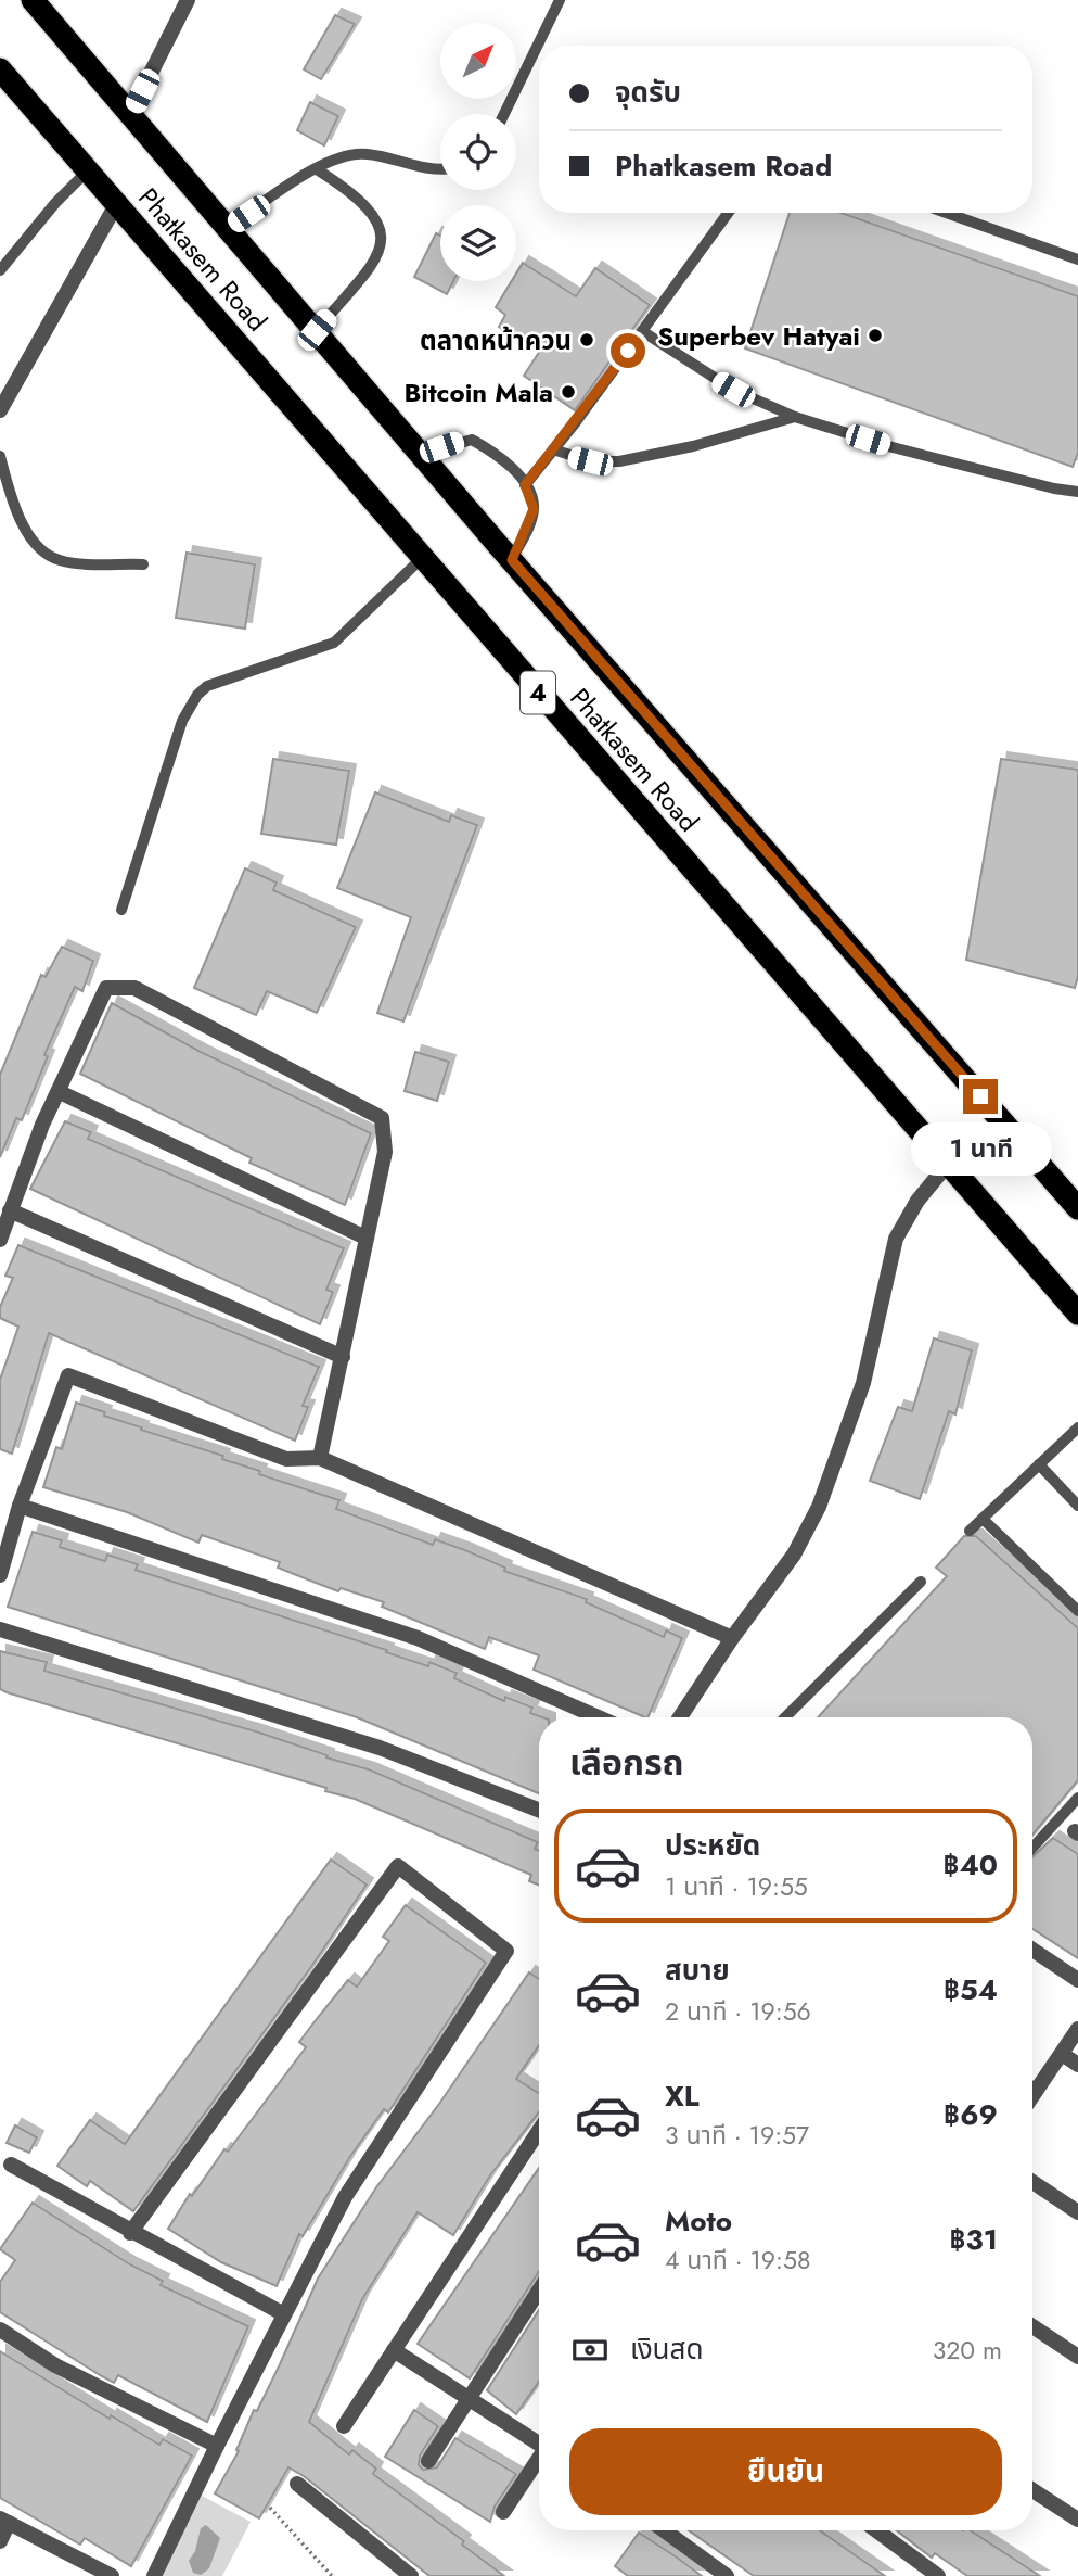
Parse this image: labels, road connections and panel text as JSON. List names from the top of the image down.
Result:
{
  "streets": {
    "highway": ["Phatkasem Road", "4"]
  },
  "places": ["Superbev Hatyai", "ตลาดหน้าควน", "Bitcoin Mala"],
  "north": "top right",
  "page": {
    "banner": ["จุดรับ", "Phatkasem Road"],
    "bubble": "1 นาที",
    "heading": "เลือกรถ",
    "list": [
      {
        "name": "ประหยัด",
        "note": "1 นาที · 19:55",
        "value": "฿40"
      },
      {
        "name": "สบาย",
        "note": "2 นาที · 19:56",
        "value": "฿54"
      },
      {
        "name": "XL",
        "note": "3 นาที · 19:57",
        "value": "฿69"
      },
      {
        "name": "Moto",
        "note": "4 นาที · 19:58",
        "value": "฿31"
      }
    ],
    "pay": ["เงินสด", "320 m"],
    "buttons": "ยืนยัน"
  }
}
